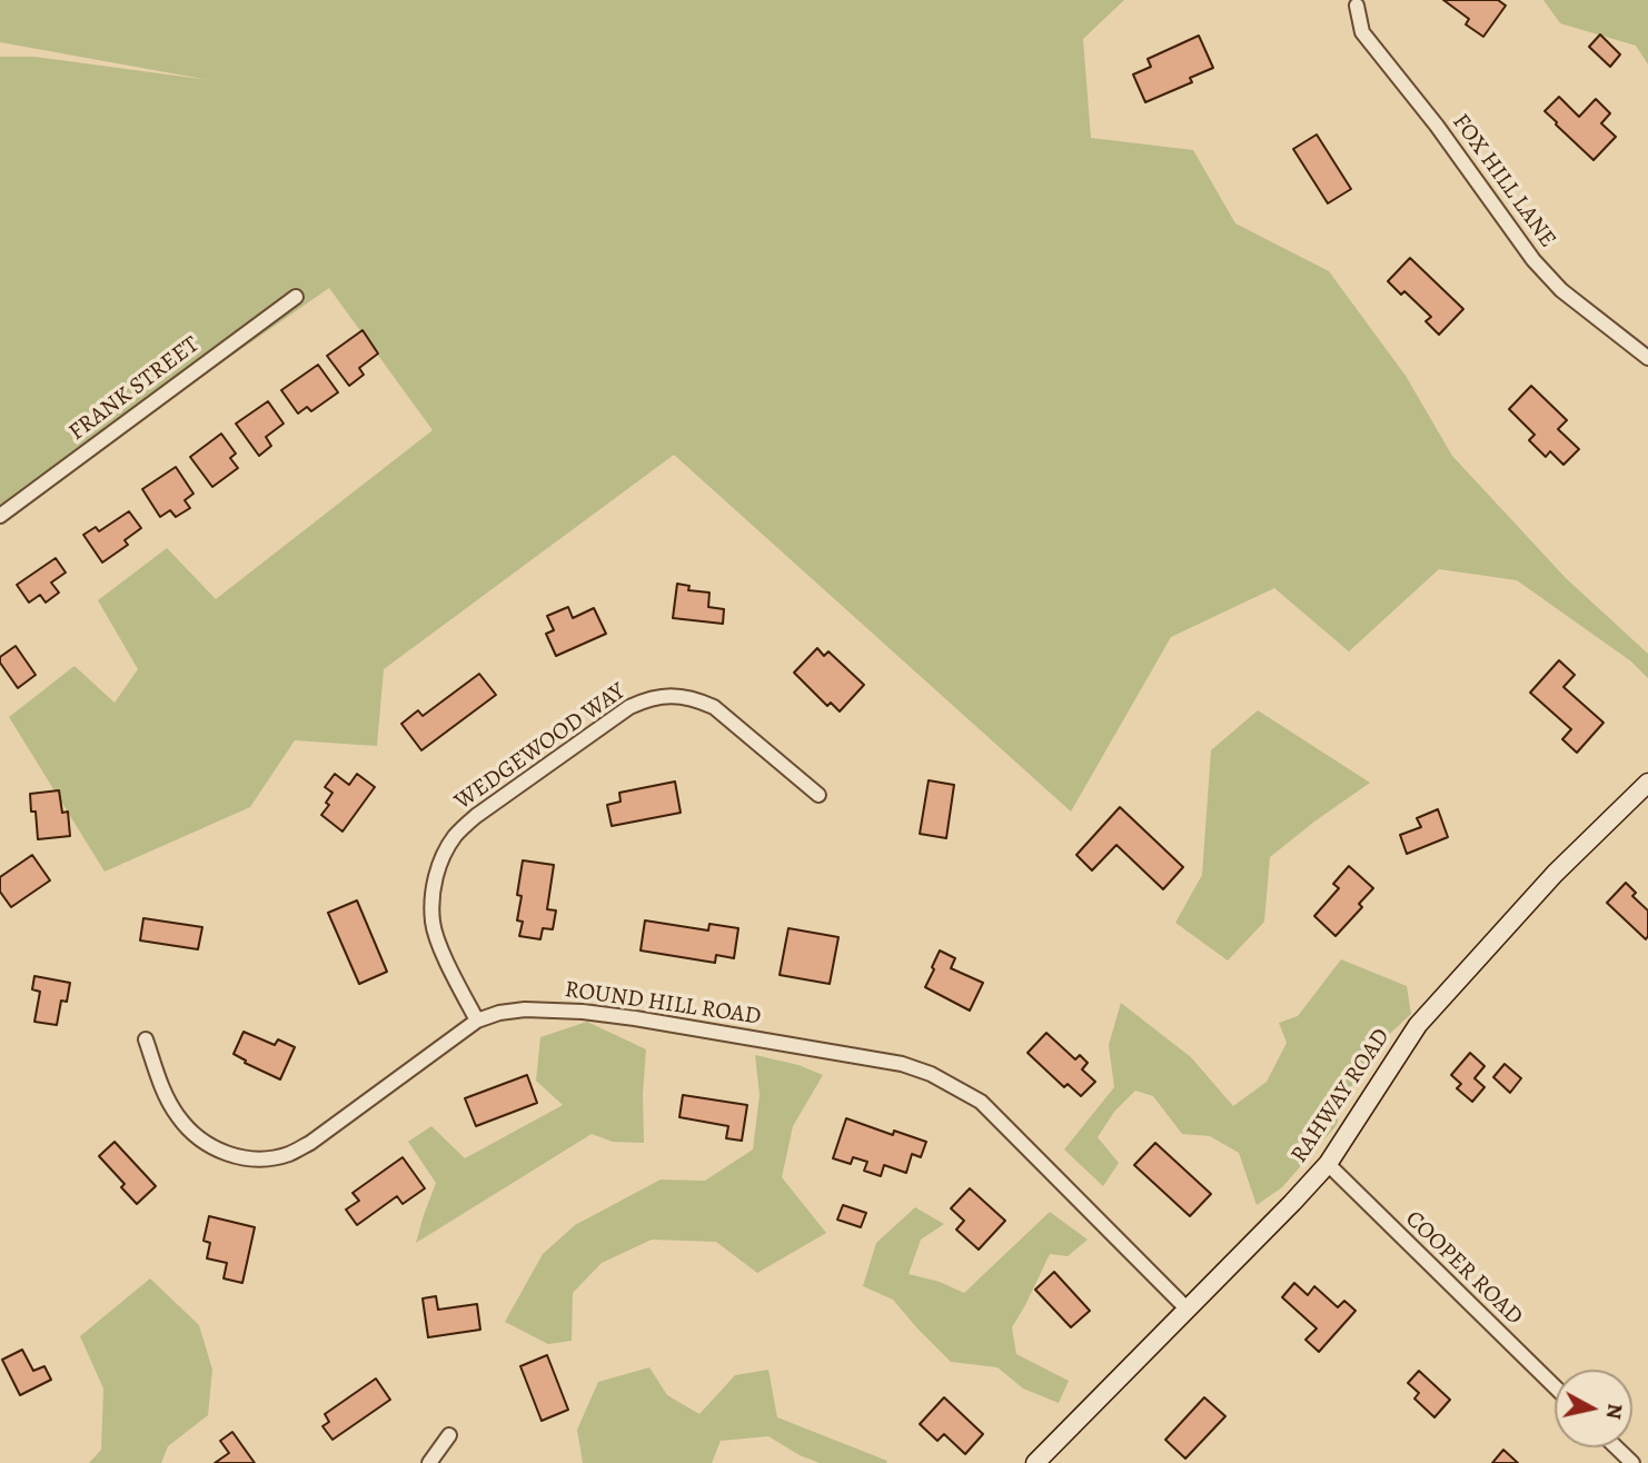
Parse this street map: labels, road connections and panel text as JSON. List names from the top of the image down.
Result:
{
  "streets": {
    "street": [
      "FOX HILL LANE",
      "FRANK STREET",
      "WEDGEWOOD WAY",
      "ROUND HILL ROAD",
      "RAHWAY ROAD",
      "COOPER ROAD"
    ]
  },
  "crossings": [
    ["WEDGEWOOD WAY", "ROUND HILL ROAD"],
    ["ROUND HILL ROAD", "RAHWAY ROAD"],
    ["RAHWAY ROAD", "COOPER ROAD"]
  ],
  "north": "right"
}
